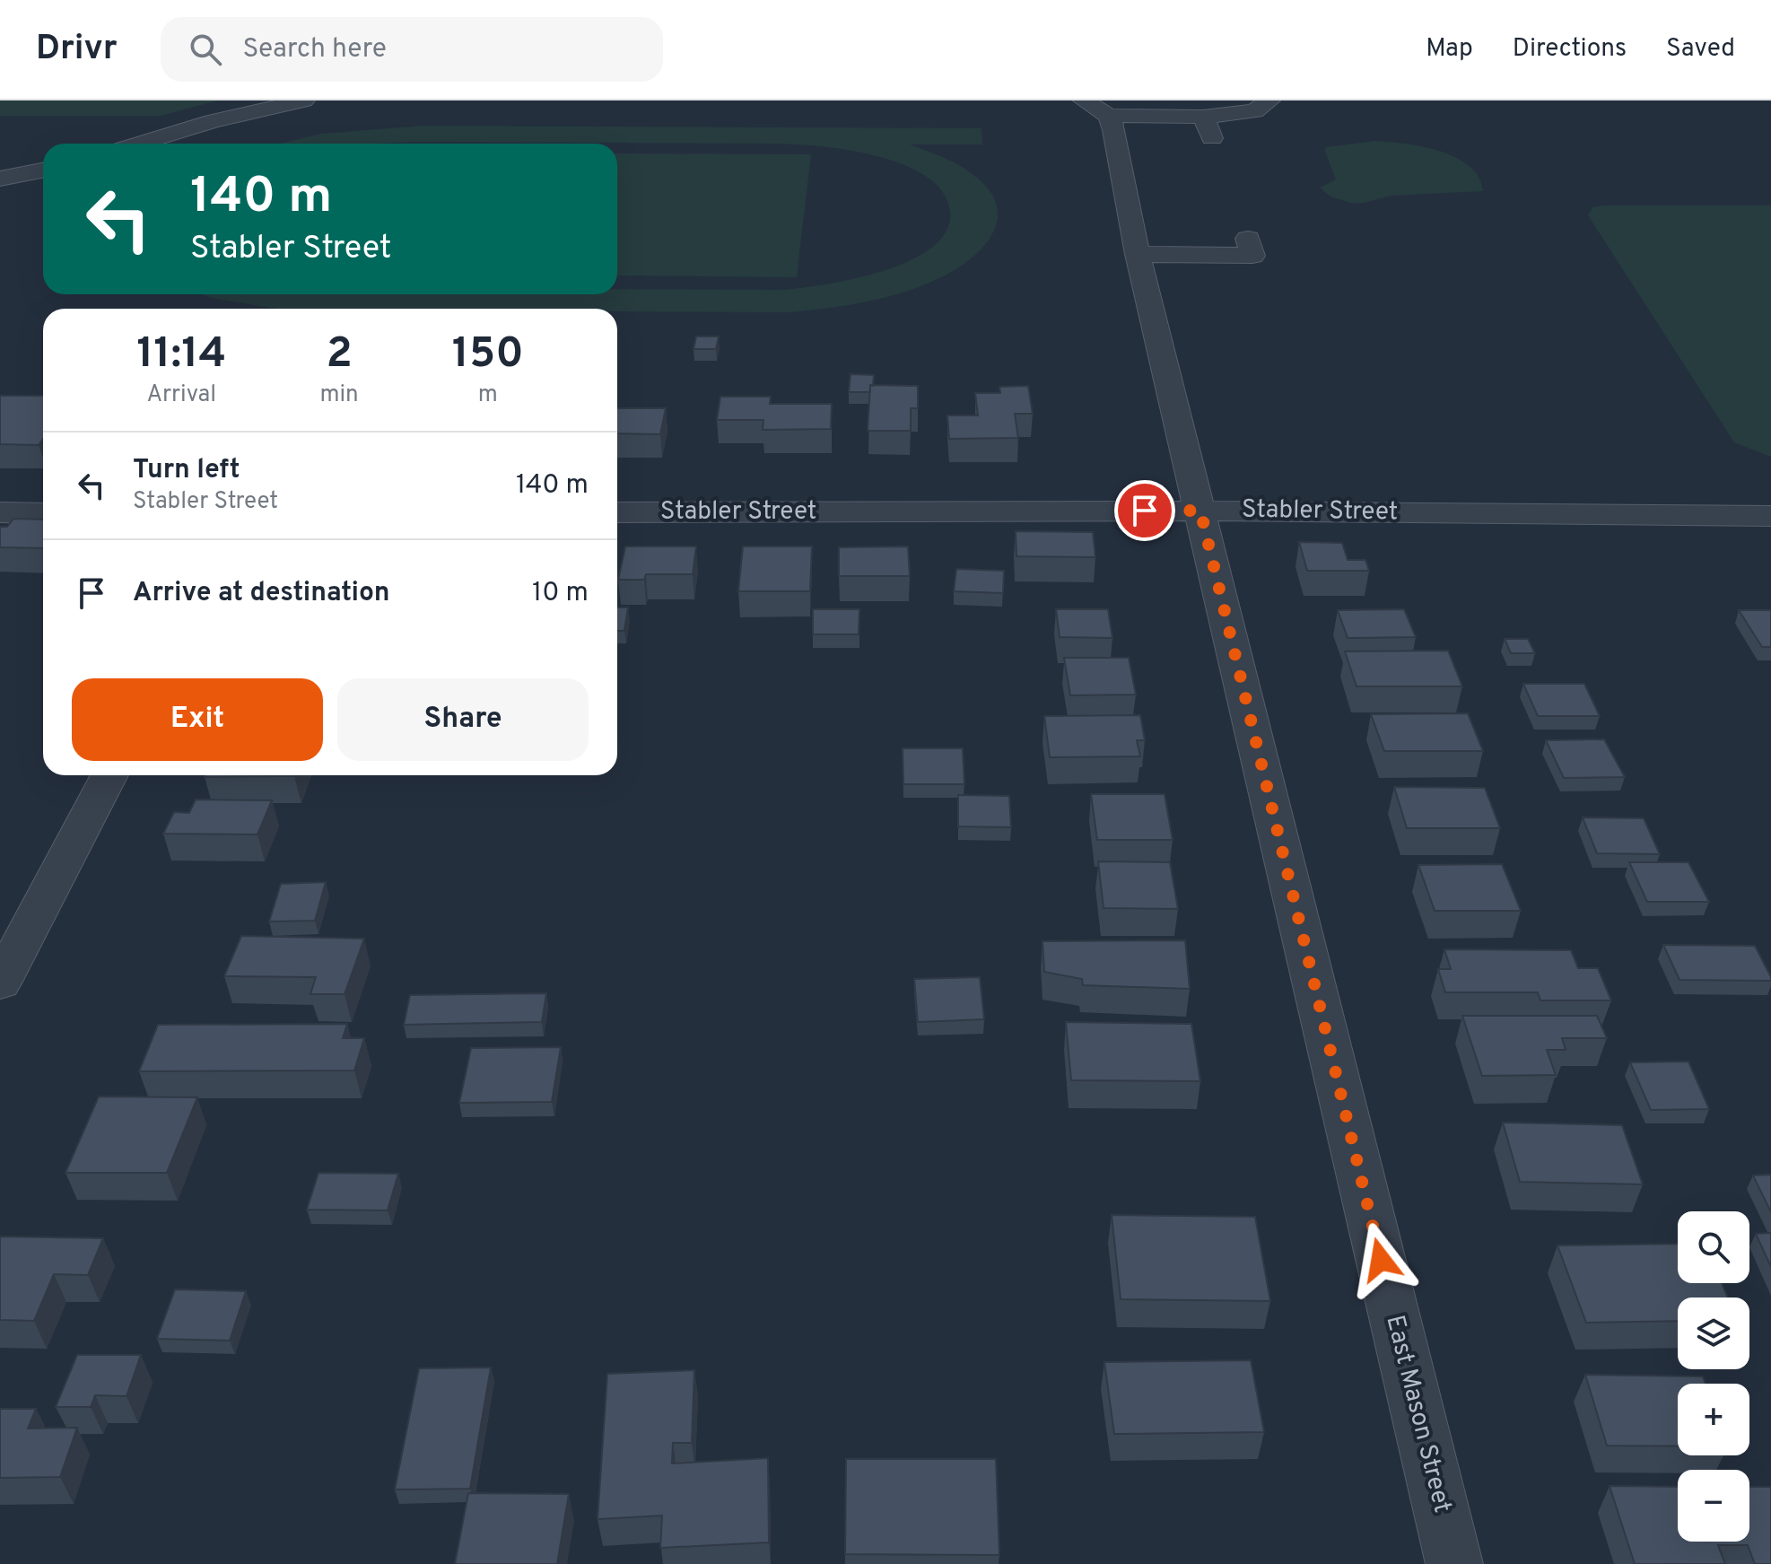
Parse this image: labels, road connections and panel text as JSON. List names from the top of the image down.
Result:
{
  "streets": {
    "street": ["Stabler Street", "East Mason Street"]
  },
  "crossings": [
    ["Stabler Street", "East Mason Street"]
  ],
  "page": {
    "header": "Drivr",
    "search": "Search here",
    "nav": ["Map", "Directions", "Saved"],
    "turn": ["140 m", "Stabler Street"],
    "eta": [
      "11:14",
      "Arrival",
      "2",
      "min",
      "150",
      "m"
    ],
    "list": [
      {
        "name": "Turn left",
        "note": "Stabler Street",
        "value": "140 m"
      },
      {
        "name": "Arrive at destination",
        "value": "10 m"
      }
    ],
    "buttons": ["Exit", "Share"],
    "map_buttons": ["+", "−"]
  }
}
